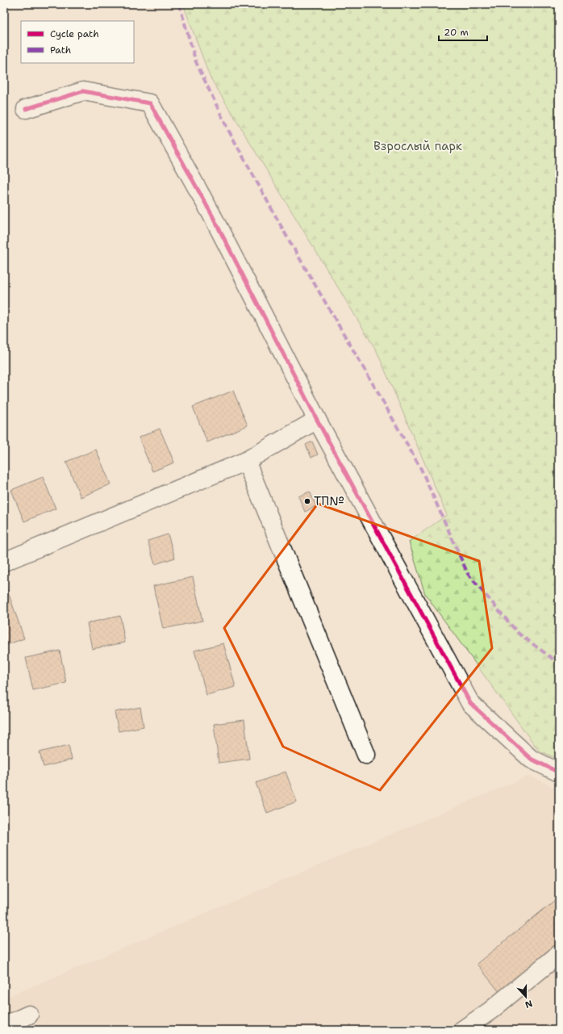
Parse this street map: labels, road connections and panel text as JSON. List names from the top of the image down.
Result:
{
  "parks": ["Взрослый парк"],
  "places": ["ТП№"],
  "legend": ["Cycle path", "Path"],
  "scale_bar": "20 m",
  "north": "bottom"
}
